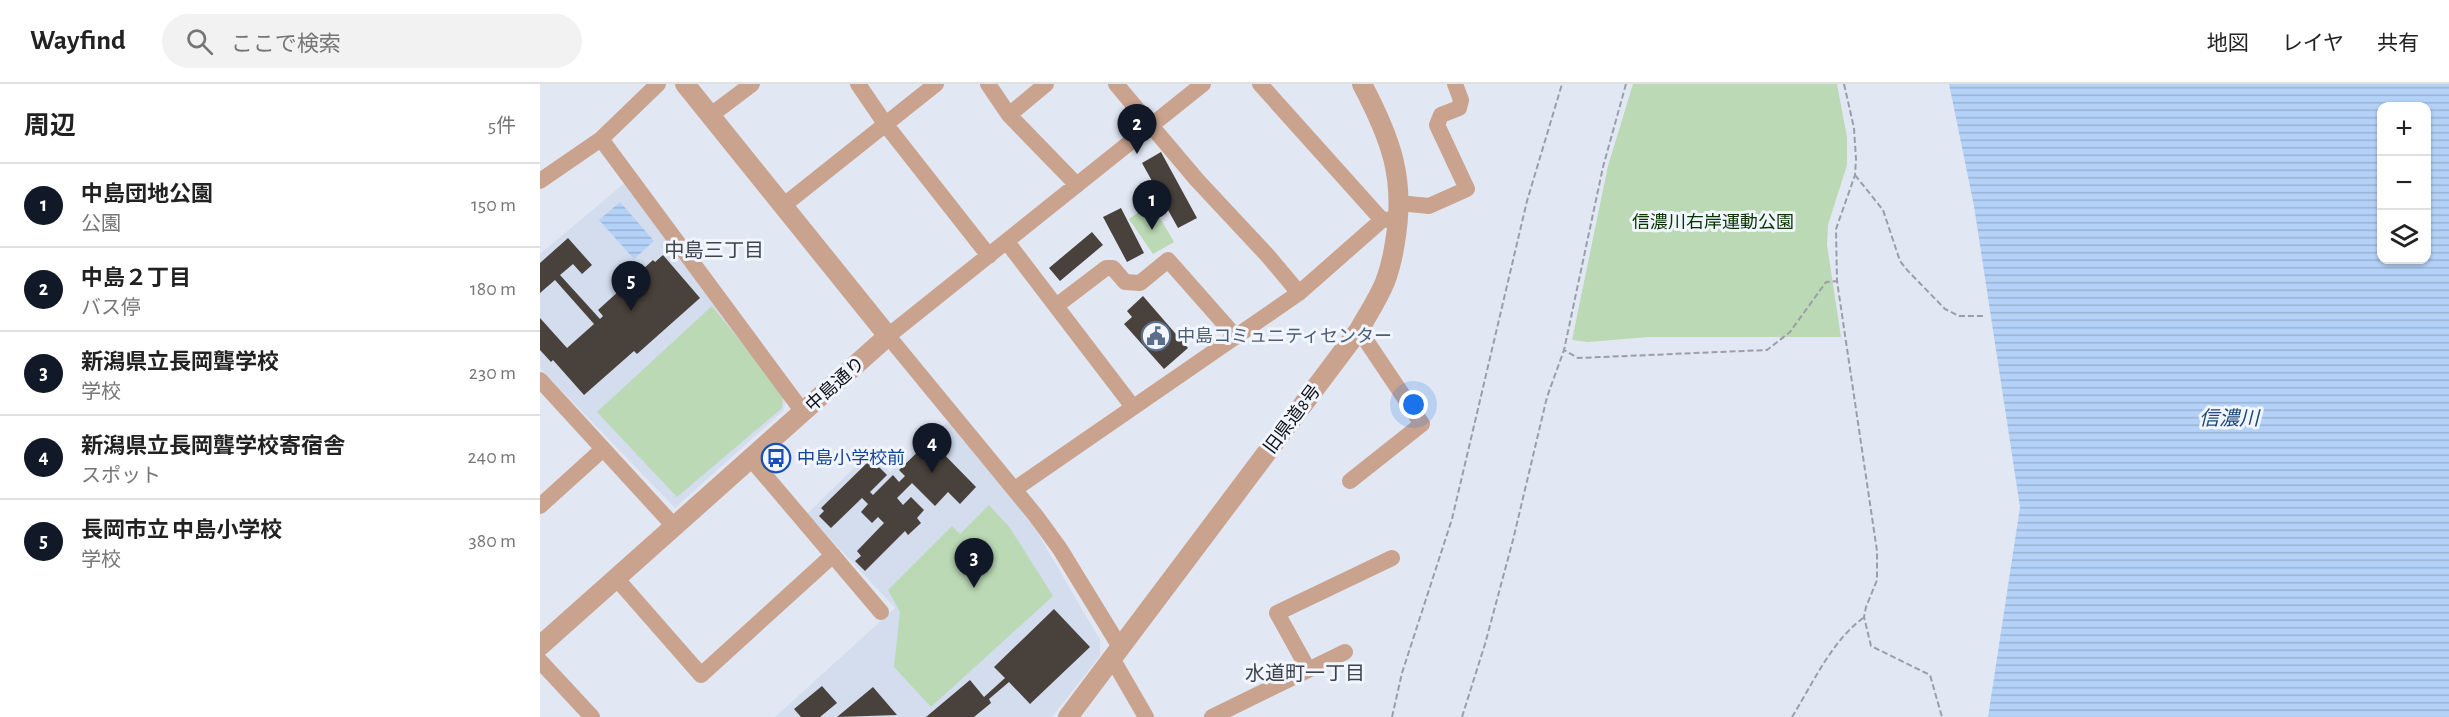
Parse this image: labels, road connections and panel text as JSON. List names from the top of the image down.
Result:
{
  "streets": {
    "street": ["中島通り", "旧県道8号"]
  },
  "districts": ["中島三丁目", "水道町一丁目"],
  "water": ["信濃川"],
  "parks": ["信濃川右岸運動公園"],
  "places": {
    "public building": ["中島コミュニティセンター"],
    "bus stop": ["中島小学校前"]
  },
  "page": {
    "header": "Wayfind",
    "search": "ここで検索",
    "nav": ["地図", "レイヤ", "共有"],
    "heading": ["周辺", "5件"],
    "map_buttons": ["+", "−"],
    "pins": [
      "2",
      "1",
      "5",
      "4",
      "3"
    ],
    "list": [
      {
        "mark": "1",
        "name": "中島団地公園",
        "note": "公園",
        "value": "150 m"
      },
      {
        "mark": "2",
        "name": "中島２丁目",
        "note": "バス停",
        "value": "180 m"
      },
      {
        "mark": "3",
        "name": "新潟県立長岡聾学校",
        "note": "学校",
        "value": "230 m"
      },
      {
        "mark": "4",
        "name": "新潟県立長岡聾学校寄宿舎",
        "note": "スポット",
        "value": "240 m"
      },
      {
        "mark": "5",
        "name": "長岡市立 中島小学校",
        "note": "学校",
        "value": "380 m"
      }
    ]
  }
}
